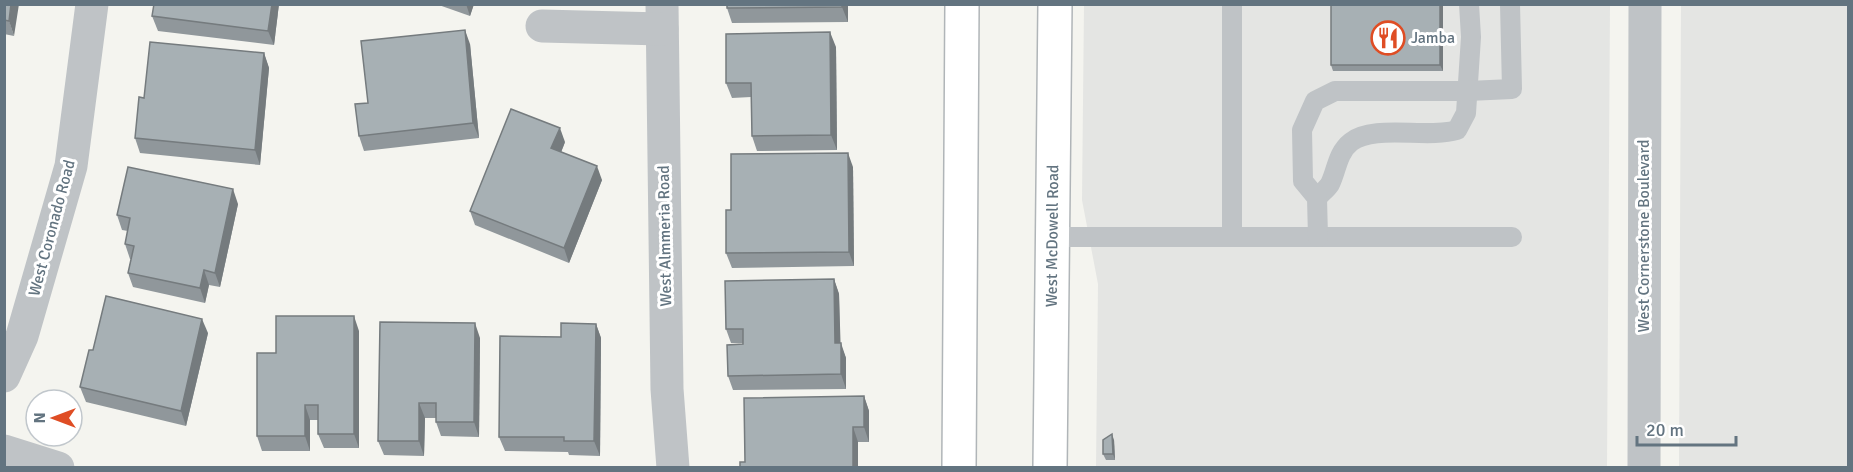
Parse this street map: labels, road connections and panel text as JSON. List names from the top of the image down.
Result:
{
  "streets": {
    "main road": ["West McDowell Road"],
    "street": ["West Coronado Road", "West Almmeria Road", "West Cornerstone Boulevard"]
  },
  "places": {
    "restaurant": ["Jamba"]
  },
  "scale_bar": "20 m",
  "north": "left"
}
